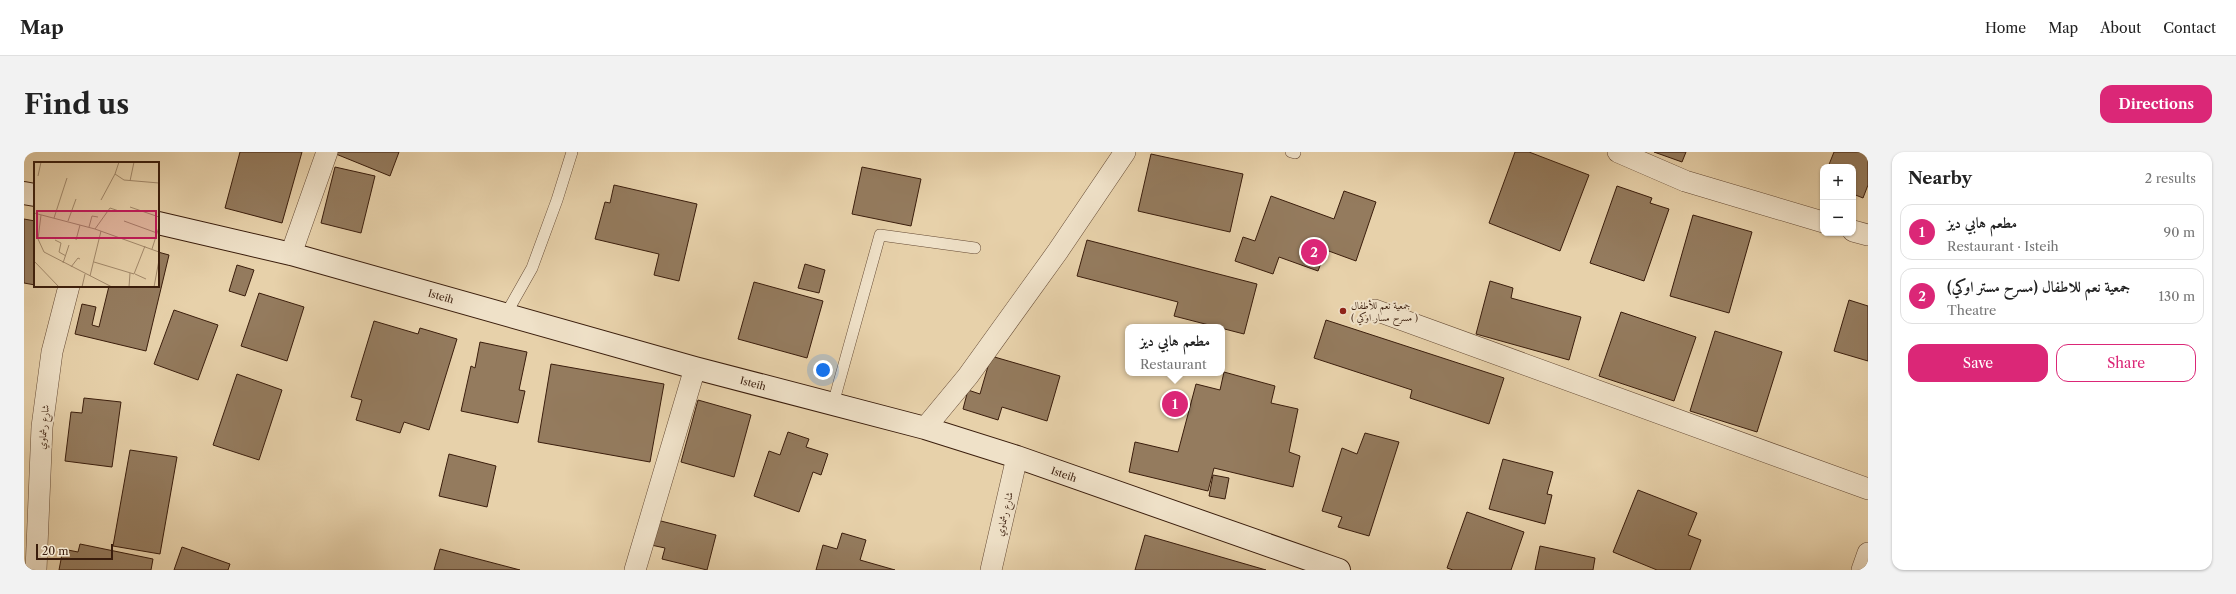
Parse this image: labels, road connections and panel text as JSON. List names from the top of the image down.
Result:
{
  "streets": {
    "street": ["Isteih", "شارع رشماوي"]
  },
  "crossings": [
    ["Isteih", "شارع رشماوي"]
  ],
  "places": ["جمعية نعم للأطفال ( مسرح مسار اوكي )"],
  "scale_bar": "20 m",
  "page": {
    "header": "Map",
    "nav": [
      "Home",
      "Map",
      "About",
      "Contact"
    ],
    "buttons": [
      "Directions",
      ["Save", "Share"]
    ],
    "title": "Find us",
    "heading": ["Nearby", "2 results"],
    "map_buttons": ["+", "−"],
    "list": [
      {
        "mark": "1",
        "name": "مطعم هابي ديز",
        "note": "Restaurant · Isteih",
        "value": "90 m"
      },
      {
        "mark": "2",
        "name": "جمعية نعم للاطفال (مسرح مستر اوكي)",
        "note": "Theatre",
        "value": "130 m"
      }
    ],
    "pins": ["2", "1"],
    "popup": ["مطعم هابي ديز", "Restaurant"],
    "scale": "20 m"
  }
}
